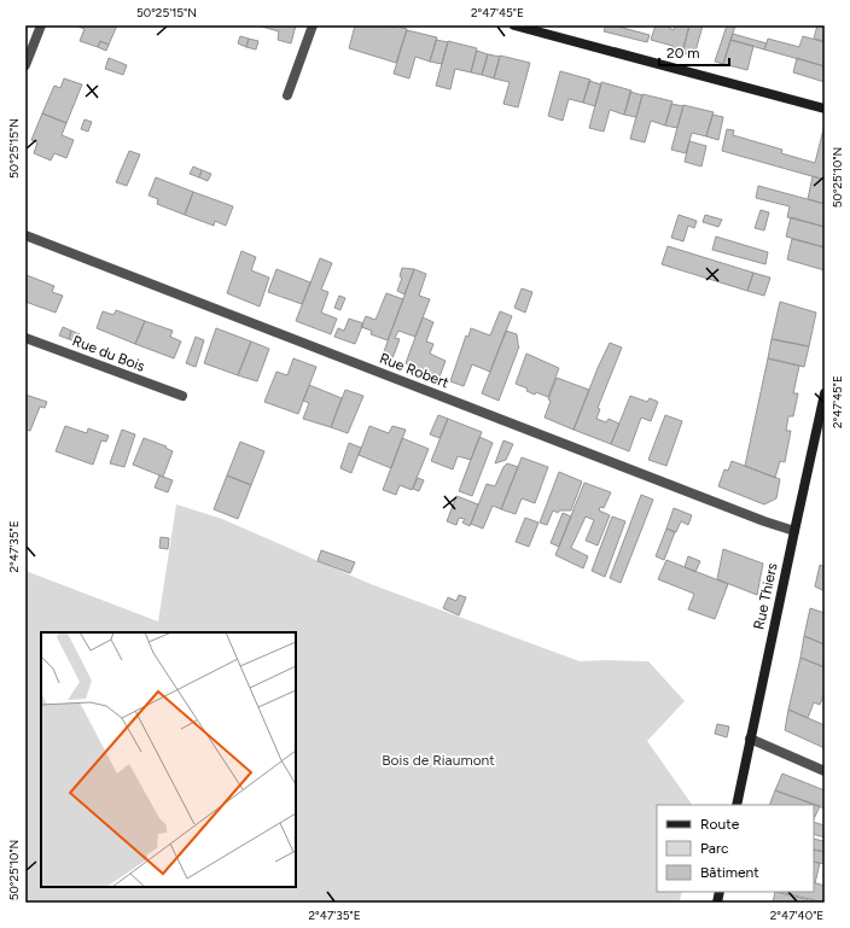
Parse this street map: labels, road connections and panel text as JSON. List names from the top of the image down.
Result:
{
  "streets": {
    "street": ["Rue du Bois", "Rue Robert", "Rue Thiers"]
  },
  "crossings": [
    ["Rue Robert", "Rue Thiers"]
  ],
  "parks": ["Bois de Riaumont"],
  "legend": ["Route", "Parc", "Bâtiment"],
  "scale_bar": "20 m",
  "coordinates": [
    "50°25'15\"N",
    "2°47'45\"E",
    "50°25'10\"N",
    "2°47'35\"E",
    "2°47'40\"E"
  ]
}
